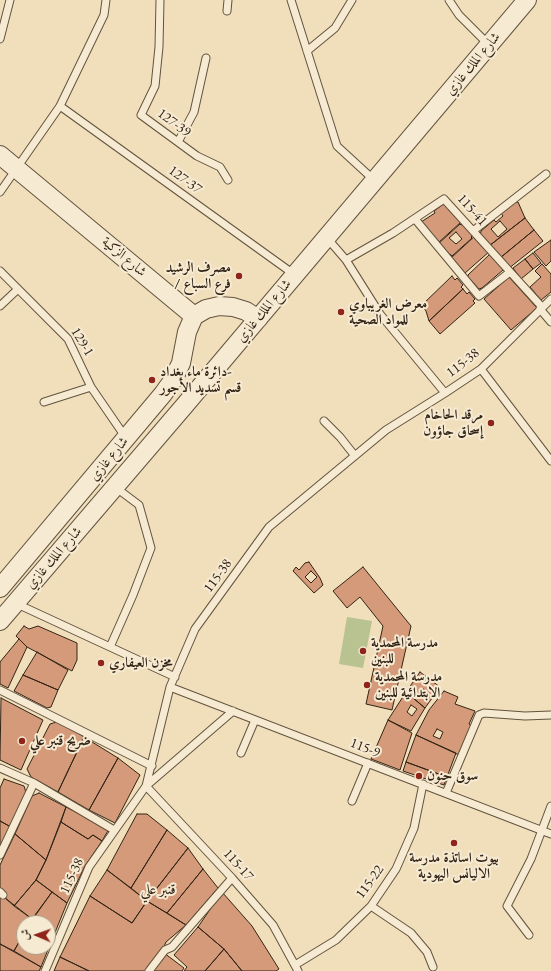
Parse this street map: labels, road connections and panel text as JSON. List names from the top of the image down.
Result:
{
  "streets": {
    "street": ["شارع الملك غازي", "شارع الزكية", "شارع غازي"],
    "lane": [
      "127-39",
      "127-37",
      "115-41",
      "129-1",
      "115-38",
      "115-9",
      "115-17",
      "115-22"
    ]
  },
  "crossings": [
    ["شارع الملك غازي", "127-37"],
    ["115-41", "115-38"],
    ["شارع الزكية", "شارع غازي"],
    ["129-1", "شارع غازي"],
    ["115-38", "115-9"],
    ["115-38", "115-17"],
    ["115-9", "115-22"],
    ["115-17", "115-22"]
  ],
  "districts": ["قنبر علي"],
  "places": [
    "مصرف الرشيد / فرع السباع",
    "معرض الغريباوي للمواد الصحية",
    "دائرة ماء بغداد- قسم تسديد الأجور",
    "مرقد الحاخام إسحاق جاؤون",
    "مدرسة المحمدية للبنين",
    "مخزن العيفاري",
    "مدرسة المحمدية الابتدائية للبنين",
    "ضريح قنبر علي",
    "سوق حنون",
    "بيوت اساتذة مدرسة الاليانس اليهودية"
  ],
  "north": "left"
}
